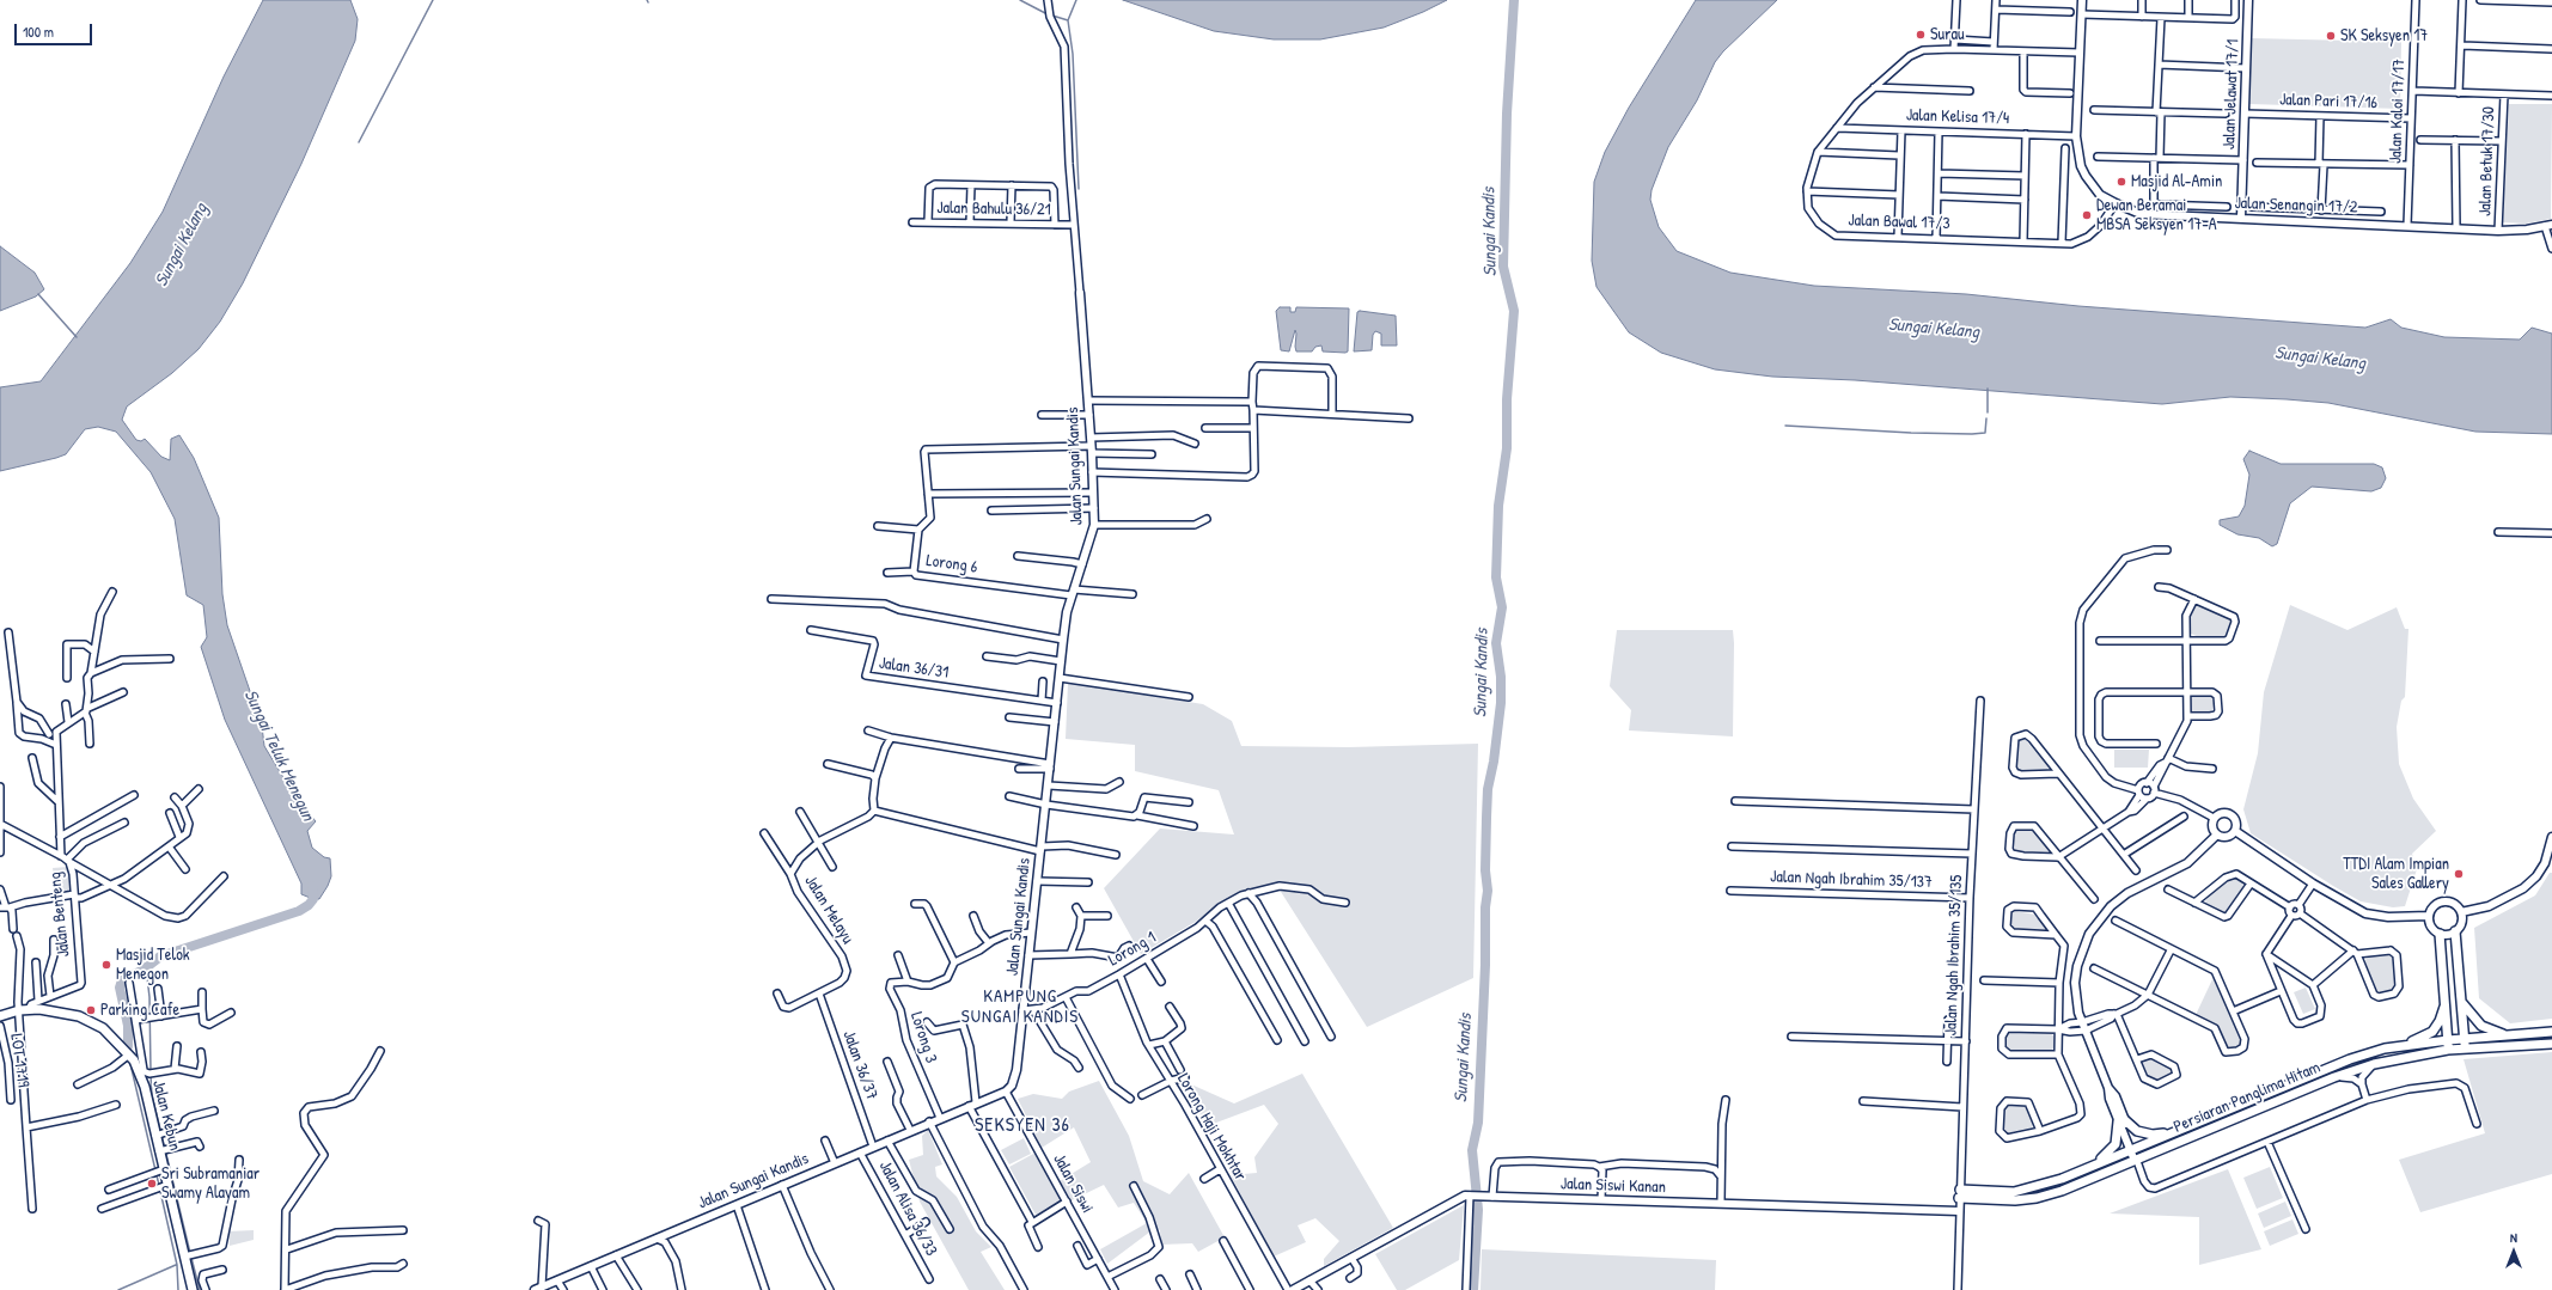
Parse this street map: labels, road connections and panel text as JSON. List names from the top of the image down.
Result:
{
  "streets": {
    "main road": ["Persiaran Panglima Hitam", "Jalan Kebun"],
    "street": [
      "Jalan Jelawat 17/1",
      "Jalan Pari 17/16",
      "Jalan Kaloi 17/17",
      "Jalan Kelisa 17/4",
      "Jalan Betuk 17/30",
      "Jalan Senangin 17/2",
      "Jalan Bahulu 36/21",
      "Jalan Bawal 17/3",
      "Jalan Sungai Kandis",
      "Lorong 6",
      "Jalan 36/31",
      "Jalan Ngah Ibrahim 35/137",
      "Jalan Melayu",
      "Jalan Benteng",
      "Lorong 1",
      "Jalan Ngah Ibrahim 35/135",
      "Lorong 3",
      "LOT 1719",
      "Jalan 36/37",
      "Lorong Haji Mokhtar",
      "Jalan Siswi",
      "Jalan Siswi Kanan",
      "Jalan Alisa 36/33"
    ]
  },
  "crossings": [
    ["Jalan Jelawat 17/1", "Jalan Pari 17/16"],
    ["Jalan Jelawat 17/1", "Jalan Senangin 17/2"],
    ["Jalan Pari 17/16", "Jalan Kaloi 17/17"],
    ["Jalan Kaloi 17/17", "Jalan Senangin 17/2"],
    ["Jalan Kelisa 17/4", "Jalan Senangin 17/2"],
    ["Jalan Kelisa 17/4", "Jalan Bawal 17/3"],
    ["Jalan Betuk 17/30", "Jalan Senangin 17/2"],
    ["Jalan Senangin 17/2", "Jalan Bawal 17/3"],
    ["Jalan Sungai Kandis", "Lorong 6"],
    ["Jalan Sungai Kandis", "Jalan 36/31"],
    ["Jalan Sungai Kandis", "Lorong 1"],
    ["Jalan Sungai Kandis", "Lorong 3"],
    ["Jalan Sungai Kandis", "Jalan 36/37"],
    ["Jalan Sungai Kandis", "Jalan Siswi"],
    ["Jalan Sungai Kandis", "Jalan Alisa 36/33"],
    ["Jalan Ngah Ibrahim 35/137", "Jalan Ngah Ibrahim 35/135"],
    ["Jalan Melayu", "Jalan 36/37"],
    ["Jalan Benteng", "Jalan Kebun"],
    ["Lorong 1", "Lorong Haji Mokhtar"],
    ["Jalan Ngah Ibrahim 35/135", "Persiaran Panglima Hitam"],
    ["Jalan Ngah Ibrahim 35/135", "Jalan Siswi Kanan"]
  ],
  "districts": ["KAMPUNG SUNGAI KANDIS", "SEKSYEN 36"],
  "water": ["Sungai Kandis", "Sungai Kelang", "Sungai Teluk Menegun"],
  "places": [
    "Surau",
    "SK Seksyen 17",
    "Masjid Al-Amin",
    "Dewan Beramai MBSA Seksyen 17-A",
    "TTDI Alam Impian Sales Gallery",
    "Masjid Telok Menegon",
    "Parking Cafe",
    "Sri Subramaniar Swamy Alayam"
  ],
  "scale_bar": "100 m",
  "north": "top"
}
